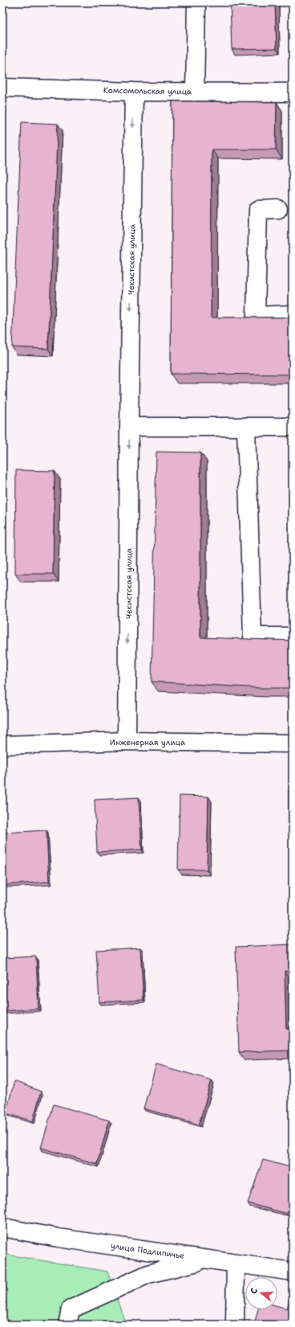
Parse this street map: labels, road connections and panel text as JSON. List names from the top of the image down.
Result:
{
  "streets": {
    "street": [
      "Комсомольская улица",
      "Чекистская улица",
      "Инженерная улица",
      "улица Подлипичье"
    ]
  },
  "crossings": [
    ["Комсомольская улица", "Чекистская улица"],
    ["Чекистская улица", "Инженерная улица"]
  ],
  "one_way": ["Чекистская улица"],
  "north": "left"
}
